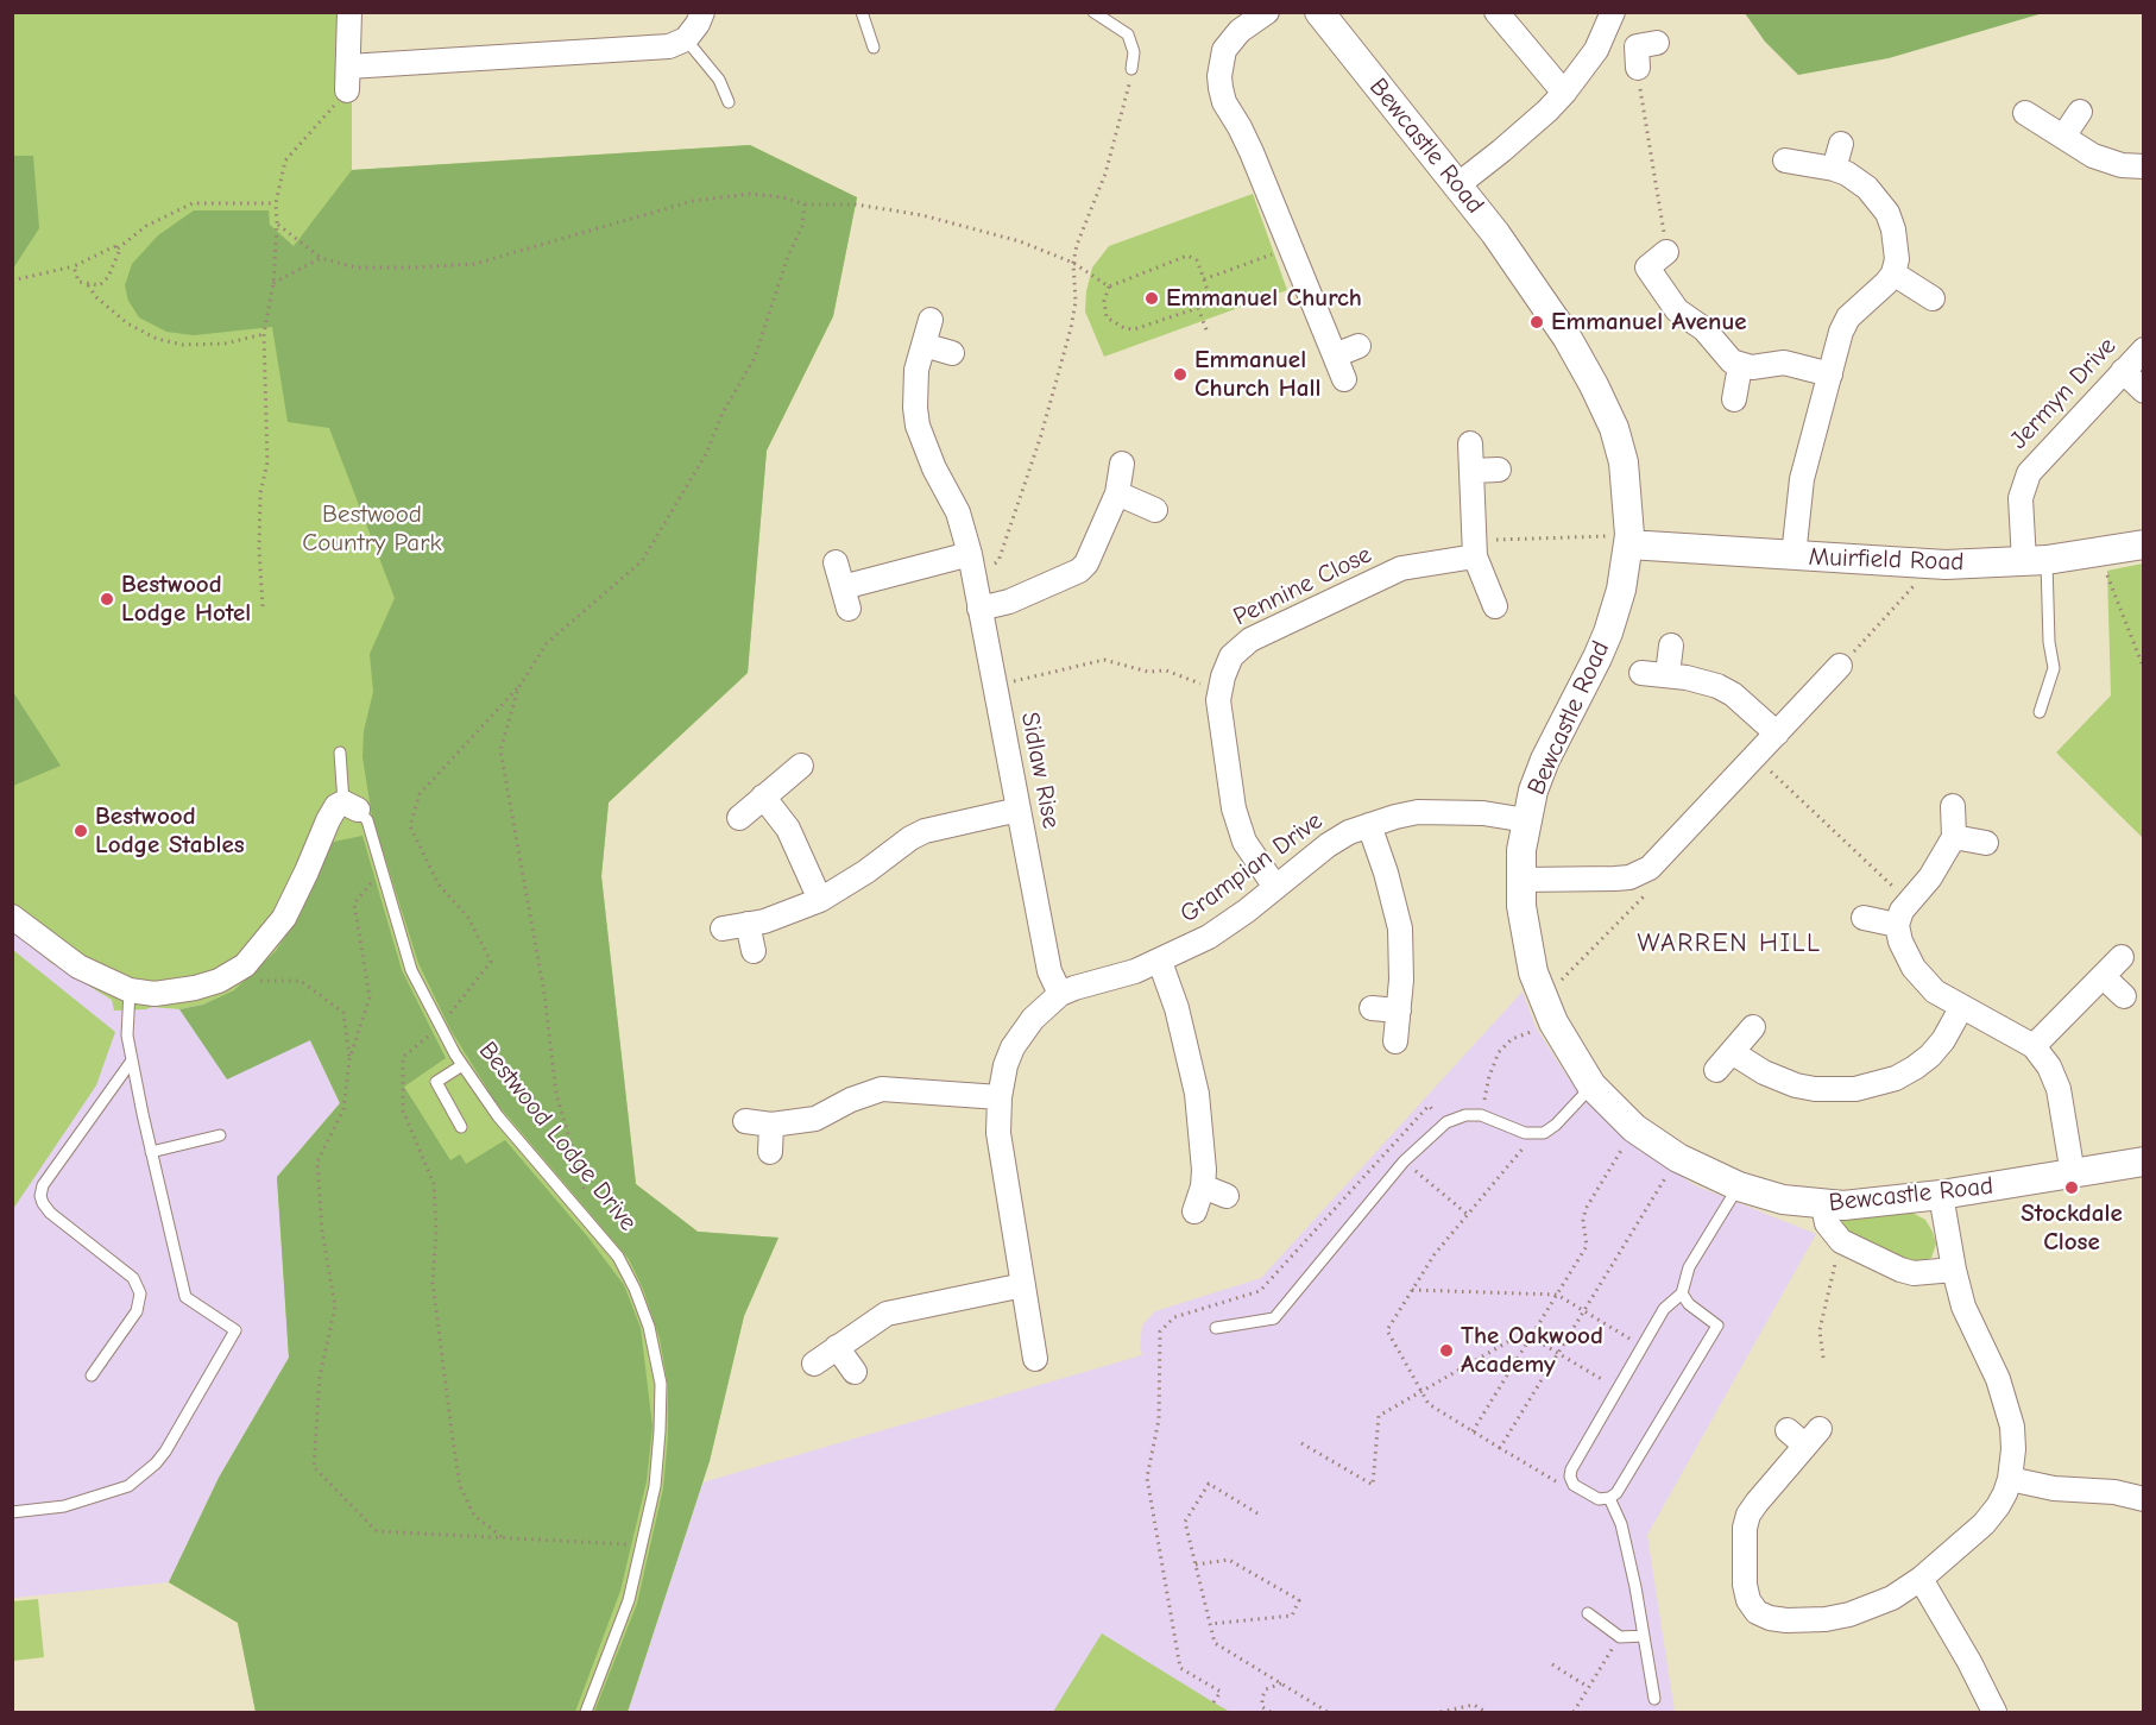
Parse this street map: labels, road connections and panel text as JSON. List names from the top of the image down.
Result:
{
  "streets": {
    "street": [
      "Bewcastle Road",
      "Jermyn Drive",
      "Muirfield Road",
      "Pennine Close",
      "Sidlaw Rise",
      "Grampian Drive"
    ],
    "lane": ["Bestwood Lodge Drive"]
  },
  "crossings": [
    ["Bewcastle Road", "Muirfield Road"],
    ["Bewcastle Road", "Grampian Drive"],
    ["Jermyn Drive", "Muirfield Road"],
    ["Pennine Close", "Grampian Drive"],
    ["Sidlaw Rise", "Grampian Drive"]
  ],
  "districts": ["WARREN HILL"],
  "parks": ["Bestwood Country Park"],
  "places": [
    "Emmanuel Church",
    "Emmanuel Avenue",
    "Emmanuel Church Hall",
    "Bestwood Lodge Hotel",
    "Bestwood Lodge Stables",
    "Stockdale Close",
    "The Oakwood Academy"
  ]
}
